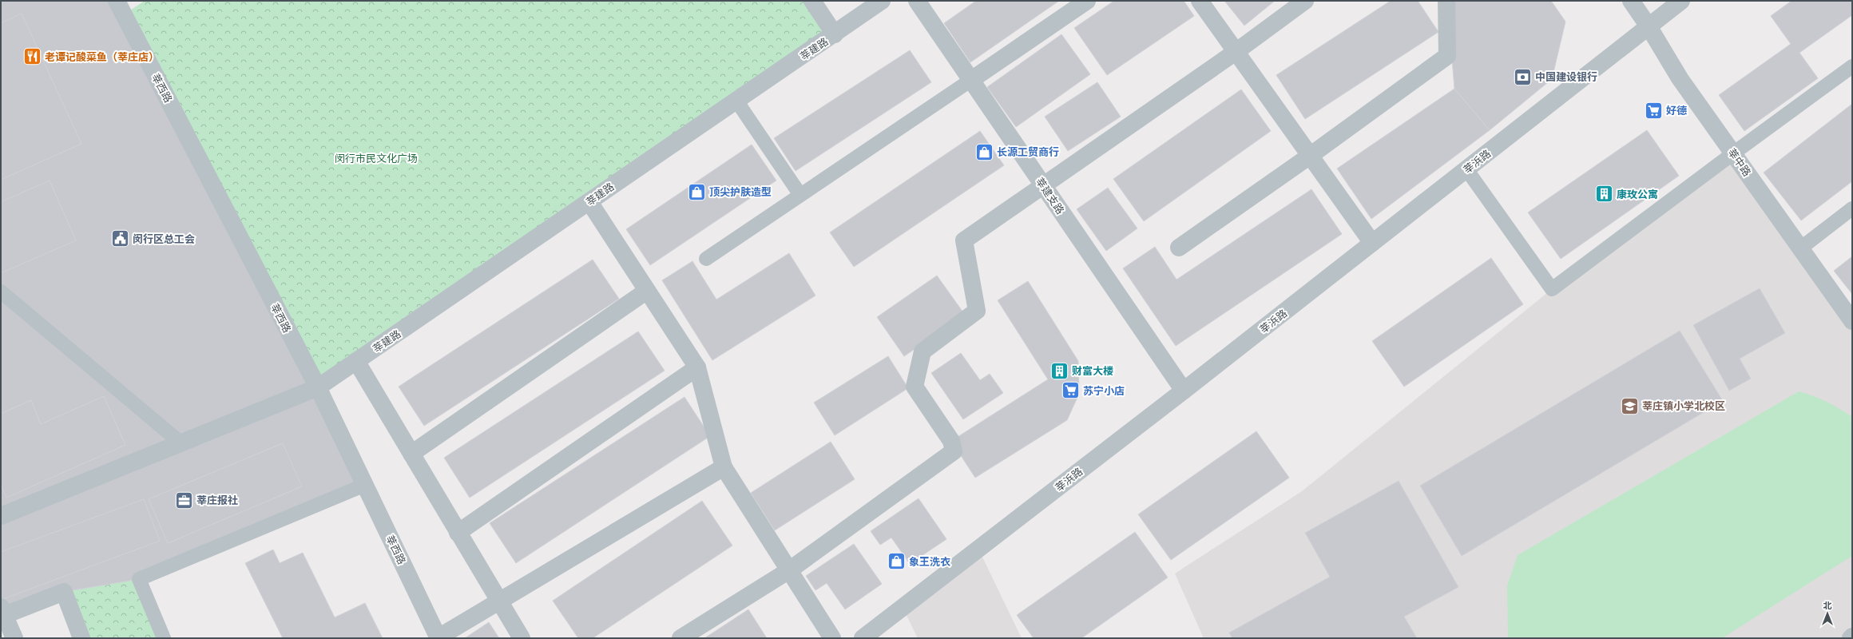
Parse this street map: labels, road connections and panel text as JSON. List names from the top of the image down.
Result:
{
  "streets": {
    "street": [
      "莘建路",
      "莘西路",
      "莘浜路",
      "莘中路",
      "莘建支路"
    ]
  },
  "crossings": [
    ["莘建路", "莘西路"],
    ["莘浜路", "莘中路"],
    ["莘浜路", "莘建支路"]
  ],
  "parks": ["闵行市民文化广场"],
  "places": {
    "restaurant": ["老谭记酸菜鱼（莘庄店）"],
    "bank": ["中国建设银行"],
    "supermarket": ["好德", "苏宁小店"],
    "shop": ["长源工贸商行", "顶尖护肤造型", "象王洗衣"],
    "building": ["康玫公寓", "财富大楼"],
    "public building": ["闵行区总工会"],
    "school or university": ["莘庄镇小学北校区"],
    "office": ["莘庄报社"]
  },
  "north": "top"
}
